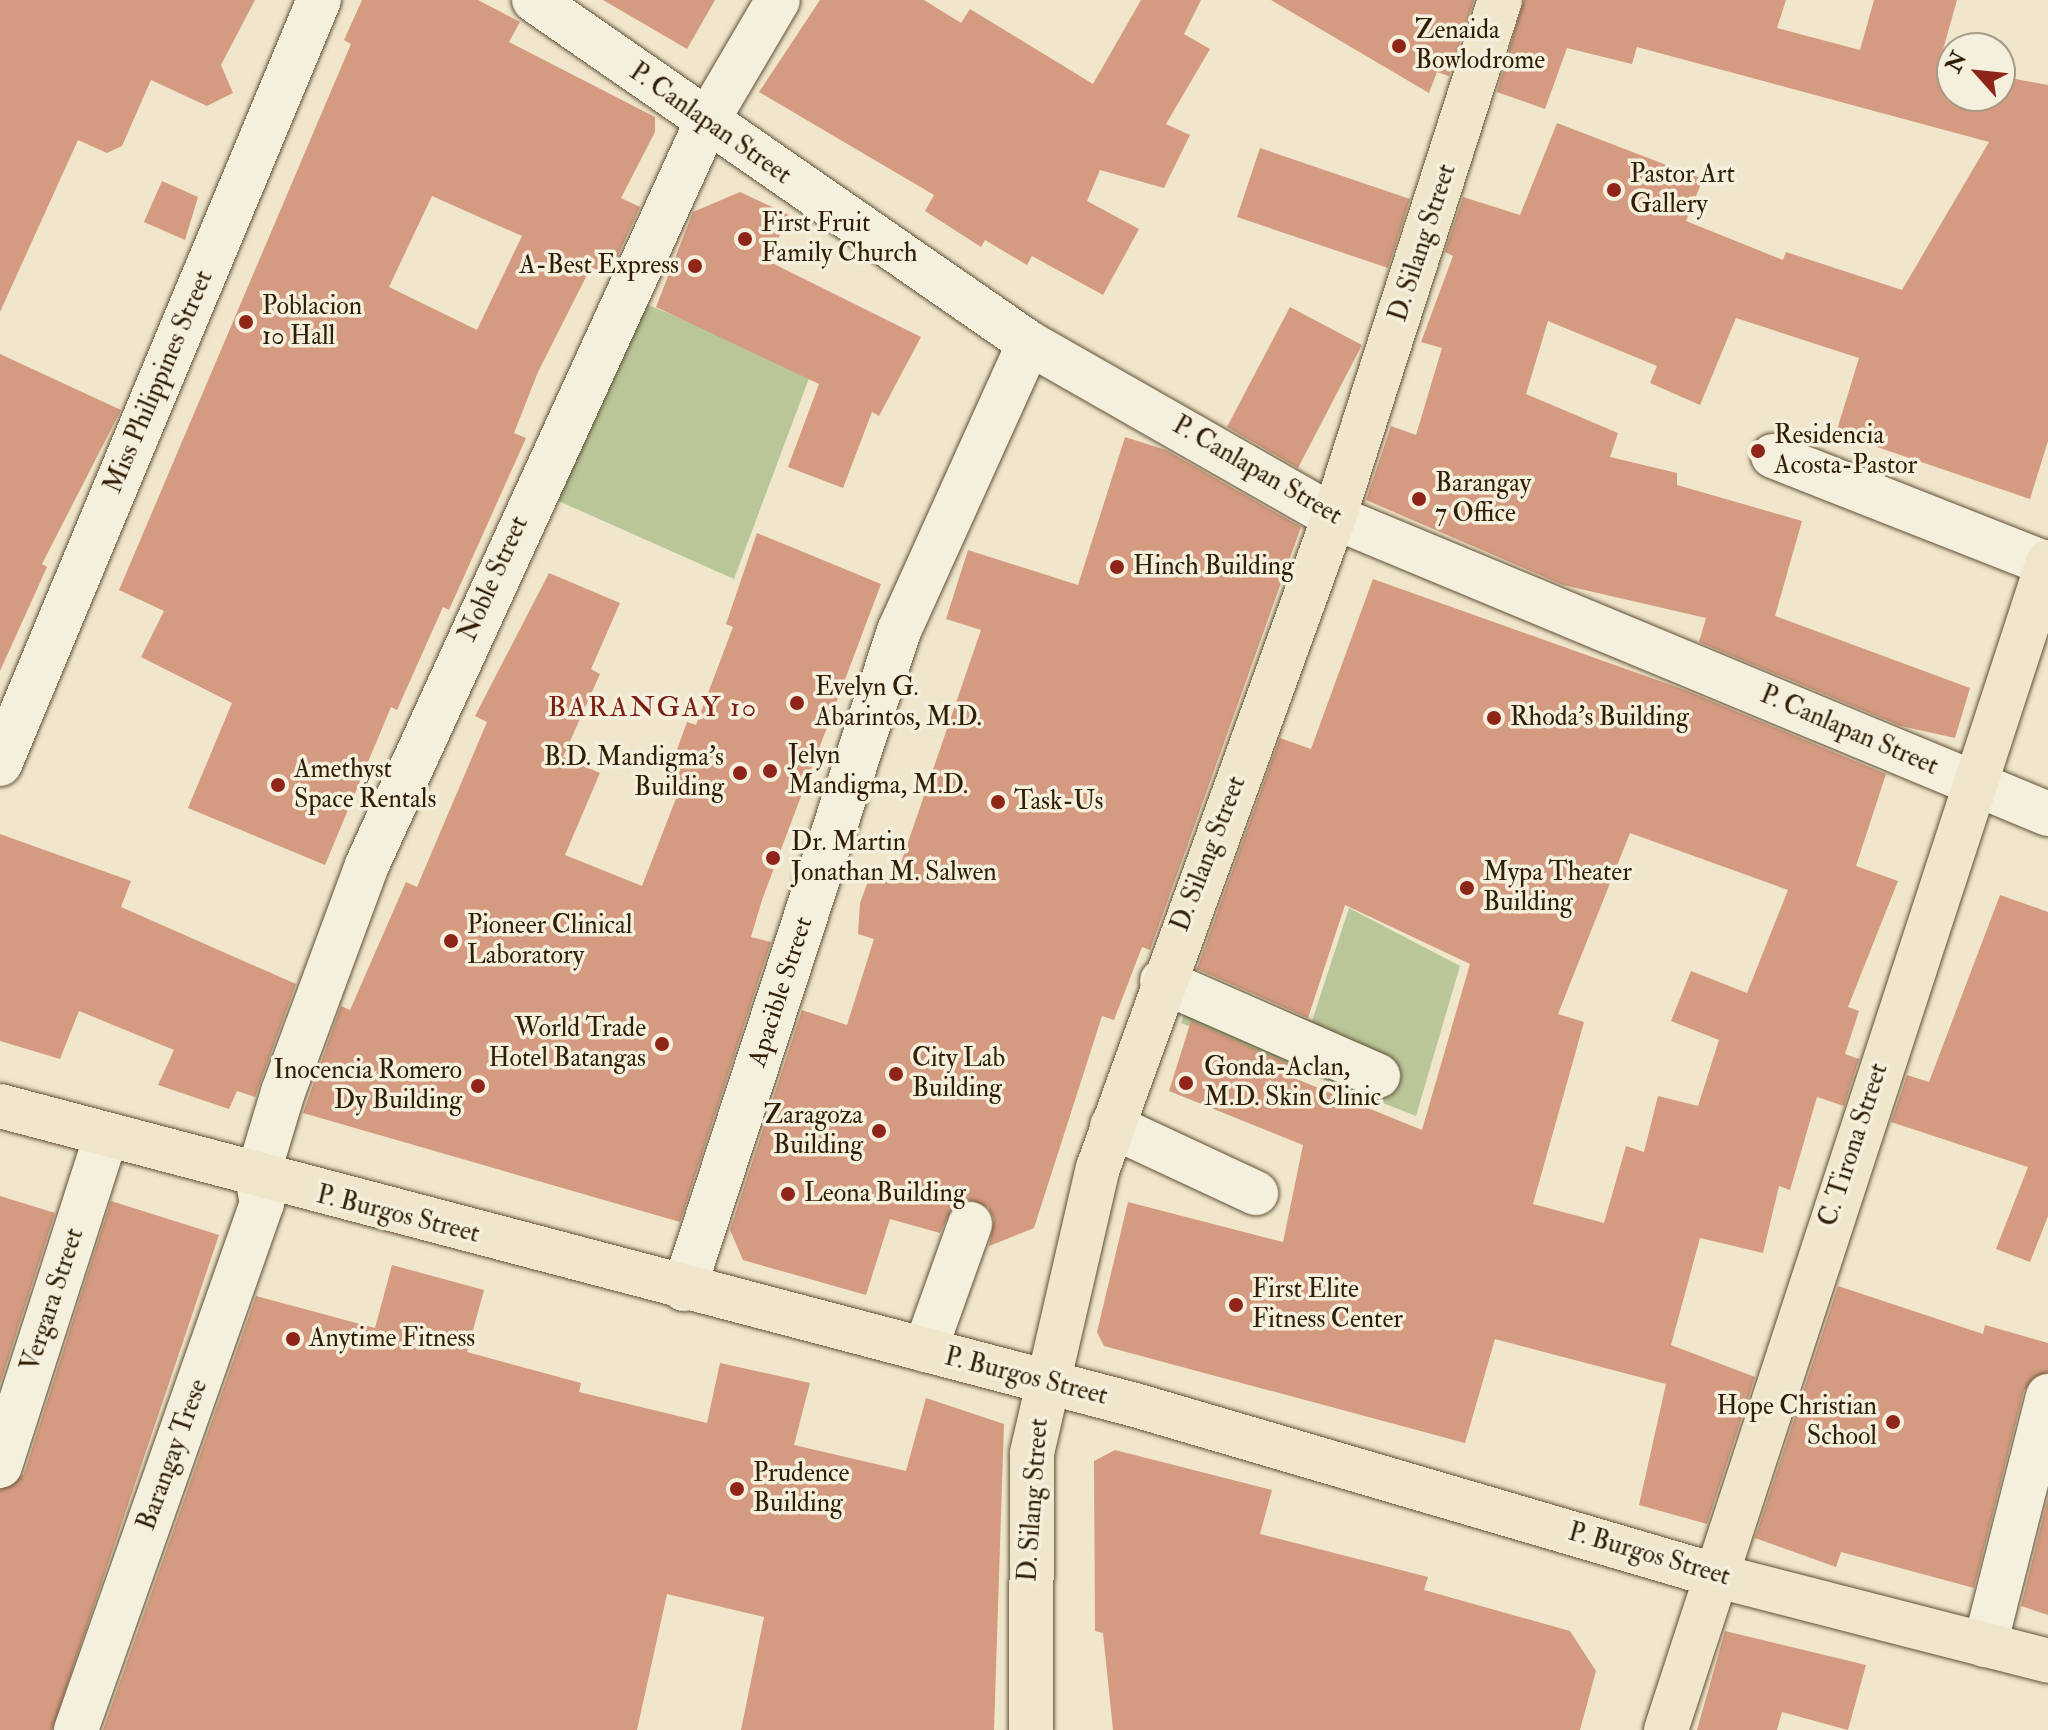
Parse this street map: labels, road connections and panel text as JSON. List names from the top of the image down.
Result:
{
  "streets": {
    "main road": ["D. Silang Street", "C. Tirona Street", "P. Burgos Street"],
    "street": [
      "P. Canlapan Street",
      "Miss Philippines Street",
      "Noble Street",
      "Apacible Street",
      "Vergara Street",
      "Barangay Trese"
    ]
  },
  "crossings": [
    ["P. Canlapan Street", "D. Silang Street"],
    ["P. Canlapan Street", "Noble Street"],
    ["P. Canlapan Street", "Apacible Street"],
    ["P. Canlapan Street", "C. Tirona Street"],
    ["D. Silang Street", "P. Burgos Street"],
    ["Noble Street", "P. Burgos Street"],
    ["Noble Street", "Barangay Trese"],
    ["Apacible Street", "P. Burgos Street"],
    ["C. Tirona Street", "P. Burgos Street"],
    ["P. Burgos Street", "Vergara Street"],
    ["P. Burgos Street", "Barangay Trese"]
  ],
  "districts": ["BARANGAY 10"],
  "places": [
    "Zenaida Bowlodrome",
    "Pastor Art Gallery",
    "First Fruit Family Church",
    "A-Best Express",
    "Poblacion 10 Hall",
    "Residencia Acosta-Pastor",
    "Barangay 7 Office",
    "Hinch Building",
    "Evelyn G. Abarintos, M.D.",
    "Rhoda's Building",
    "Jelyn Mandigma, M.D.",
    "B.D. Mandigma's Building",
    "Amethyst Space Rentals",
    "Task-Us",
    "Dr. Martin Jonathan M. Salwen",
    "Mypa Theater Building",
    "Pioneer Clinical Laboratory",
    "World Trade Hotel Batangas",
    "City Lab Building",
    "Gonda-Aclan, M.D. Skin Clinic",
    "Inocencia Romero Dy Building",
    "Zaragoza Building",
    "Leona Building",
    "First Elite Fitness Center",
    "Anytime Fitness",
    "Hope Christian School",
    "Prudence Building"
  ],
  "north": "top left"
}
